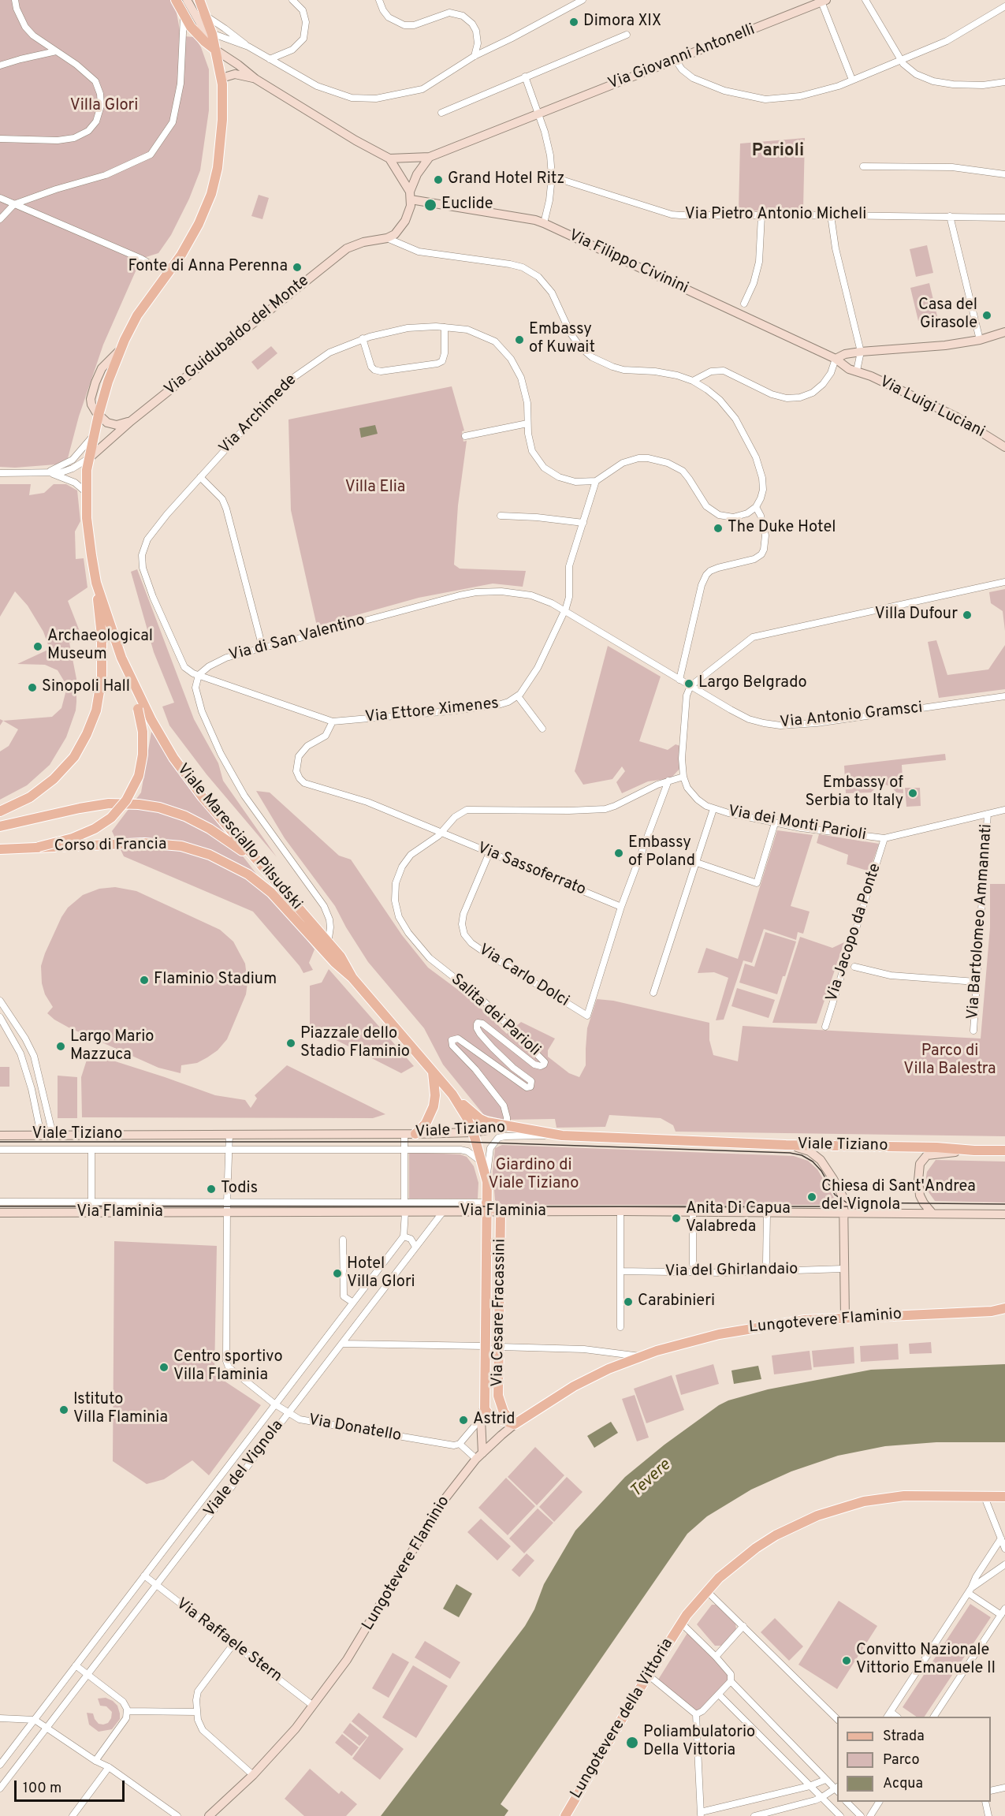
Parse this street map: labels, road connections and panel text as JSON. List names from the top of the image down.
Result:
{
  "streets": {
    "main road": [
      "Viale Maresciallo Pilsudski",
      "Corso di Francia",
      "Viale Tiziano",
      "Via Cesare Fracassini",
      "Lungotevere Flaminio",
      "Lungotevere della Vittoria"
    ],
    "street": [
      "Via Giovanni Antonelli",
      "Via Pietro Antonio Micheli",
      "Via Filippo Civinini",
      "Via Guidubaldo del Monte",
      "Via Luigi Luciani",
      "Via Archimede",
      "Via di San Valentino",
      "Via Ettore Ximenes",
      "Via Antonio Gramsci",
      "Via dei Monti Parioli",
      "Via Sassoferrato",
      "Via Bartolomeo Ammannati",
      "Via Jacopo da Ponte",
      "Via Carlo Dolci",
      "Salita dei Parioli",
      "Via Flaminia",
      "Via del Ghirlandaio",
      "Via Donatello",
      "Viale del Vignola",
      "Via Raffaele Stern"
    ]
  },
  "crossings": [
    ["Via Filippo Civinini", "Via Luigi Luciani"],
    ["Via Guidubaldo del Monte", "Viale Maresciallo Pilsudski"],
    ["Via Archimede", "Via di San Valentino"],
    ["Via Archimede", "Via Ettore Ximenes"],
    ["Via Archimede", "Via Sassoferrato"],
    ["Via di San Valentino", "Via Ettore Ximenes"],
    ["Via Ettore Ximenes", "Via Sassoferrato"],
    ["Via Antonio Gramsci", "Via dei Monti Parioli"],
    ["Via dei Monti Parioli", "Via Bartolomeo Ammannati"],
    ["Via dei Monti Parioli", "Via Jacopo da Ponte"],
    ["Viale Maresciallo Pilsudski", "Corso di Francia"],
    ["Viale Maresciallo Pilsudski", "Via Cesare Fracassini"],
    ["Via Sassoferrato", "Via Carlo Dolci"],
    ["Via Sassoferrato", "Salita dei Parioli"],
    ["Salita dei Parioli", "Viale Tiziano"],
    ["Viale Tiziano", "Via Cesare Fracassini"],
    ["Via Flaminia", "Via Cesare Fracassini"],
    ["Via Flaminia", "Via Donatello"],
    ["Via Flaminia", "Viale del Vignola"],
    ["Via Cesare Fracassini", "Lungotevere Flaminio"],
    ["Lungotevere Flaminio", "Via Raffaele Stern"],
    ["Via Donatello", "Viale del Vignola"],
    ["Viale del Vignola", "Via Raffaele Stern"]
  ],
  "districts": ["Parioli"],
  "water": ["Tevere"],
  "parks": [
    "Villa Glori",
    "Villa Elia",
    "Parco di Villa Balestra",
    "Giardino di Viale Tiziano"
  ],
  "places": [
    "Dimora XIX",
    "Grand Hotel Ritz",
    "Euclide",
    "Fonte di Anna Perenna",
    "Casa del Girasole",
    "Embassy of Kuwait",
    "The Duke Hotel",
    "Villa Dufour",
    "Archaeological Museum",
    "Largo Belgrado",
    "Sinopoli Hall",
    "Embassy of Serbia to Italy",
    "Embassy of Poland",
    "Flaminio Stadium",
    "Piazzale dello Stadio Flaminio",
    "Largo Mario Mazzuca",
    "Todis",
    "Chiesa di Sant'Andrea del Vignola",
    "Anita Di Capua Valabreda",
    "Hotel Villa Glori",
    "Carabinieri",
    "Centro sportivo Villa Flaminia",
    "Istituto Villa Flaminia",
    "Astrid",
    "Convitto Nazionale Vittorio Emanuele II",
    "Poliambulatorio Della Vittoria"
  ],
  "legend": ["Strada", "Parco", "Acqua"],
  "scale_bar": "100 m"
}
